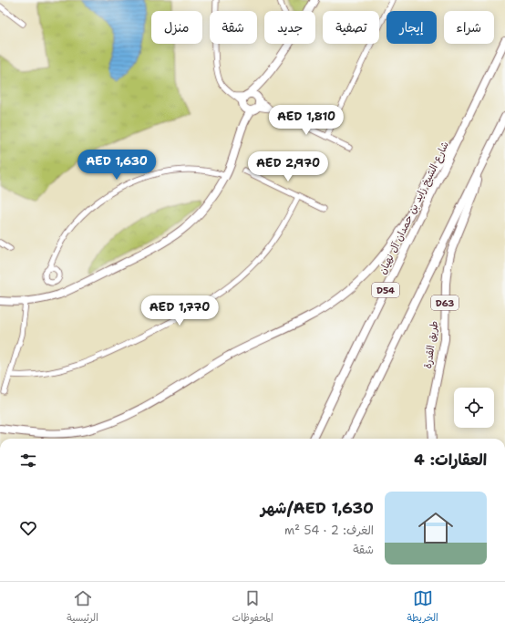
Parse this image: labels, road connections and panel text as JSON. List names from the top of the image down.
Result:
{
  "streets": {
    "main road": [
      "شارع الشيخ زايد بن حمدان آل نهيان",
      "D54",
      "D63",
      "طريق القدرة"
    ]
  },
  "page": {
    "chip": [
      "شراء",
      "إيجار",
      "تصفية",
      "جديد",
      "شقة",
      "منزل"
    ],
    "price": [
      "AED 1,810",
      "AED 1,630",
      "AED 2,970",
      "AED 1,770"
    ],
    "heading": "العقارات: 4",
    "list": [
      {
        "name": "AED 1,630/شهر",
        "note": "الغرف: 2 · 54 m² · شقة"
      }
    ],
    "tabs": ["الخريطة", "المحفوظات", "الرئيسية"]
  }
}
